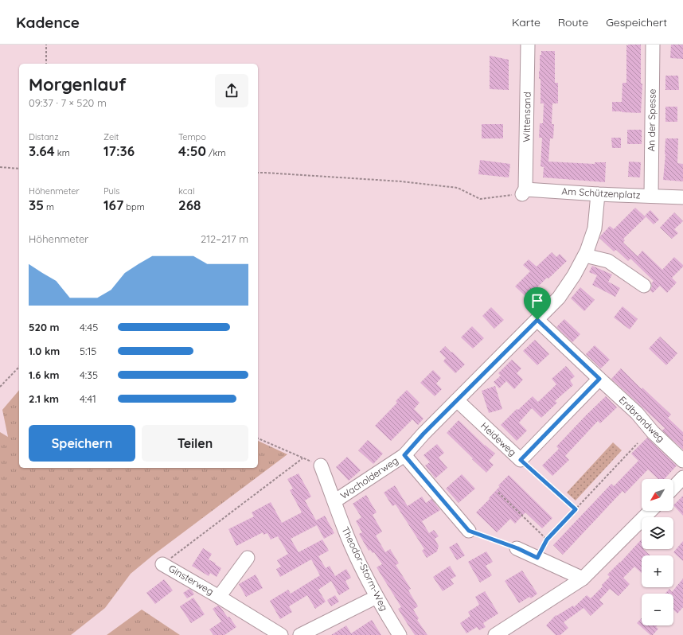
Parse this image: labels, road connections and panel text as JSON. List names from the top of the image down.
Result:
{
  "streets": {
    "street": [
      "Wittensand",
      "An der Spesse",
      "Am Schützenplatz",
      "Erdbrandweg",
      "Heideweg",
      "Wacholderweg",
      "Theodor-Storm-Weg",
      "Ginsterweg"
    ]
  },
  "crossings": [
    ["Wittensand", "Am Schützenplatz"],
    ["An der Spesse", "Am Schützenplatz"],
    ["Am Schützenplatz", "Wacholderweg"],
    ["Erdbrandweg", "Heideweg"],
    ["Heideweg", "Wacholderweg"],
    ["Wacholderweg", "Theodor-Storm-Weg"]
  ],
  "north": "bottom left",
  "page": {
    "header": "Kadence",
    "nav": ["Karte", "Route", "Gespeichert"],
    "heading": ["Morgenlauf", "09:37 · 7 × 520 m"],
    "stats": [
      ["Distanz", "3.64 km"],
      ["Zeit", "17:36"],
      ["Tempo", "4:50 /km"],
      ["Höhenmeter", "35 m"],
      ["Puls", "167 bpm"],
      ["kcal", "268"]
    ],
    "chart": ["Höhenmeter", "212–217 m"],
    "list": [
      {
        "name": "520 m",
        "note": "4:45"
      },
      {
        "name": "1.0 km",
        "note": "5:15"
      },
      {
        "name": "1.6 km",
        "note": "4:35"
      },
      {
        "name": "2.1 km",
        "note": "4:41"
      }
    ],
    "buttons": ["Speichern", "Teilen"],
    "map_buttons": ["+", "−"]
  }
}
